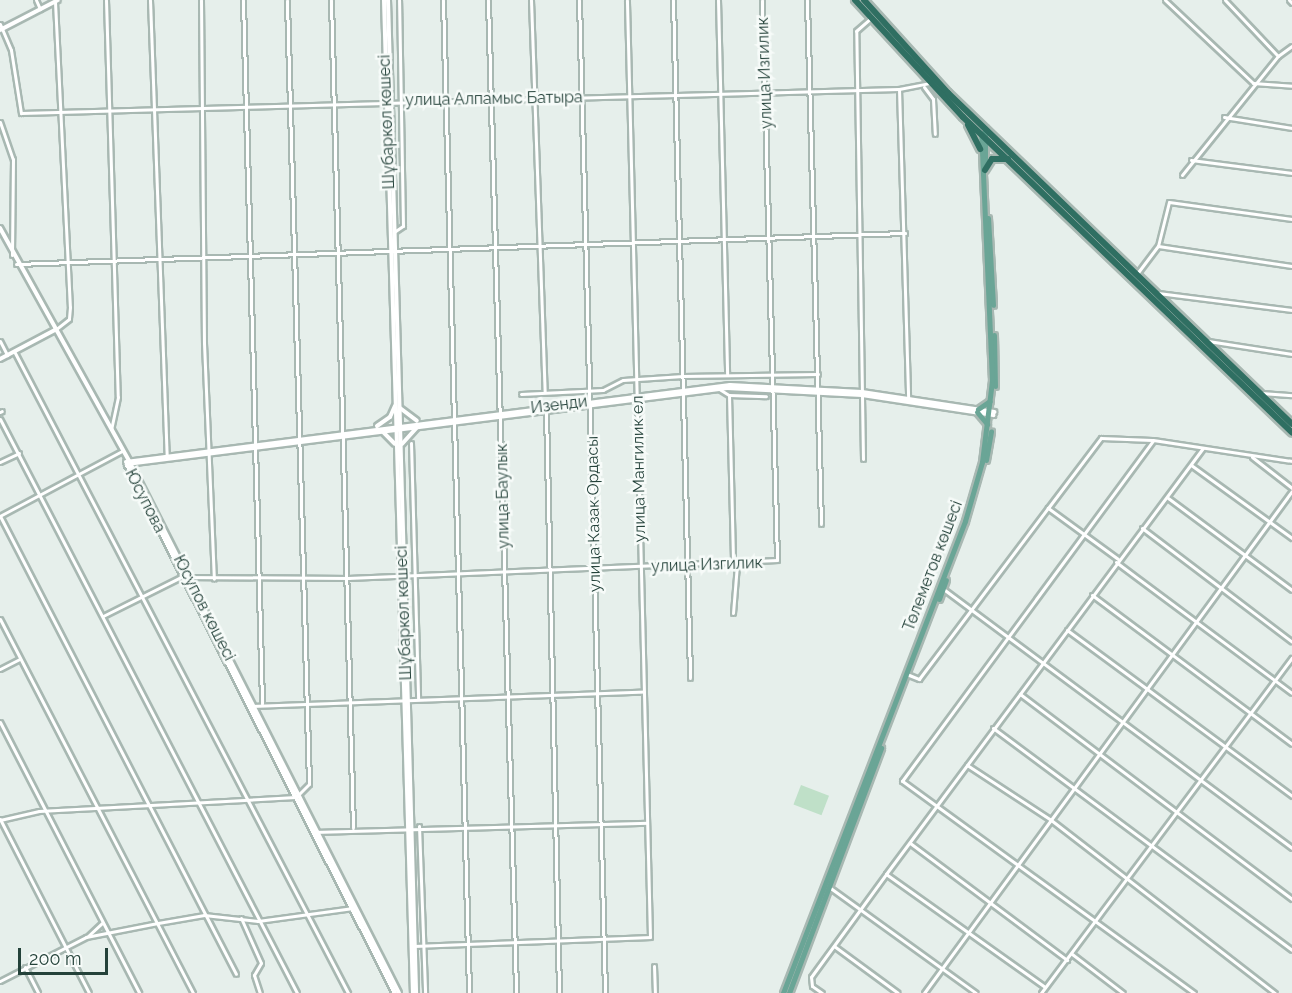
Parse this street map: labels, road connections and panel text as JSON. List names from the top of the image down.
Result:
{
  "streets": {
    "main road": ["Төлеметов көшесі"],
    "street": [
      "улица Изгилик",
      "улица Алпамыс Батыра",
      "Шұбаркөл көшесі",
      "Изенди",
      "улица Мангилик ел",
      "улица Баулык",
      "Юсупова",
      "улица Казак Ордасы",
      "Юсупов көшесі"
    ]
  },
  "crossings": [
    ["улица Изгилик", "улица Алпамыс Батыра"],
    ["улица Изгилик", "Шұбаркөл көшесі"],
    ["улица Изгилик", "Изенди"],
    ["улица Изгилик", "улица Мангилик ел"],
    ["улица Изгилик", "улица Баулык"],
    ["улица Изгилик", "Юсупова"],
    ["улица Изгилик", "улица Казак Ордасы"],
    ["улица Изгилик", "Юсупов көшесі"],
    ["улица Алпамыс Батыра", "Шұбаркөл көшесі"],
    ["улица Алпамыс Батыра", "улица Мангилик ел"],
    ["улица Алпамыс Батыра", "улица Баулык"],
    ["улица Алпамыс Батыра", "улица Казак Ордасы"],
    ["Шұбаркөл көшесі", "Изенди"],
    ["Изенди", "улица Мангилик ел"],
    ["Изенди", "улица Баулык"],
    ["Изенди", "Юсупова"],
    ["Изенди", "улица Казак Ордасы"],
    ["Изенди", "Төлеметов көшесі"],
    ["Изенди", "Юсупов көшесі"],
    ["улица Мангилик ел", "улица Казак Ордасы"],
    ["Юсупова", "Юсупов көшесі"]
  ],
  "scale_bar": "200 m"
}
